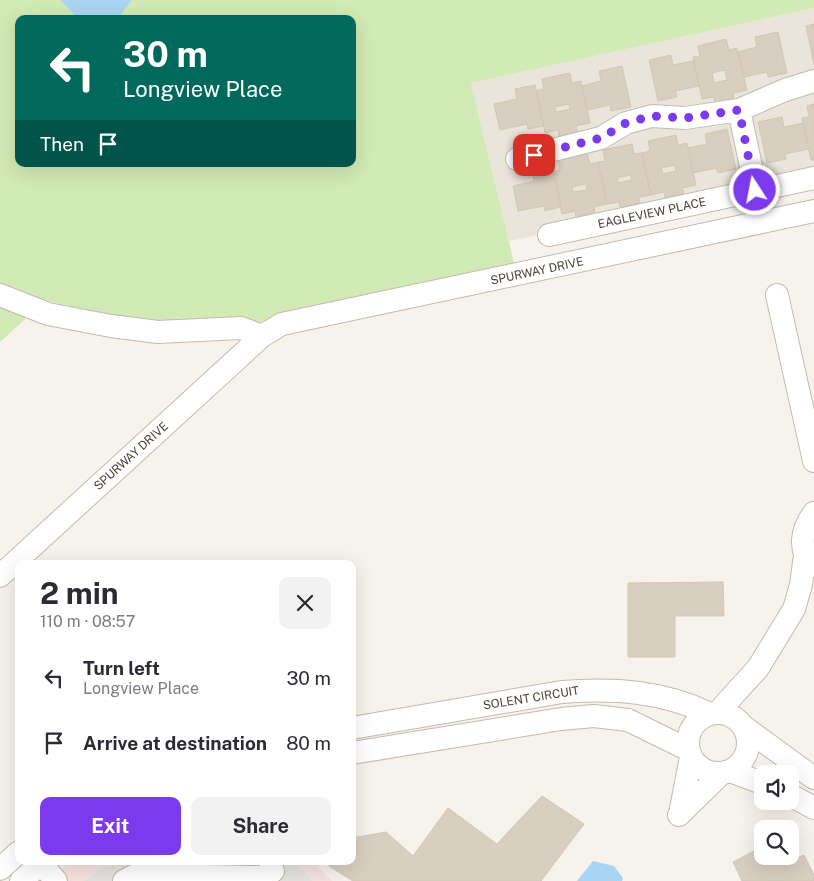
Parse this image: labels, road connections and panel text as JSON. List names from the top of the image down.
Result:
{
  "streets": {
    "street": ["EAGLEVIEW PLACE", "SPURWAY DRIVE", "SOLENT CIRCUIT"]
  },
  "page": {
    "turn": ["30 m", "Longview Place"],
    "then": "Then",
    "heading": ["2 min", "110 m · 08:57"],
    "list": [
      {
        "name": "Turn left",
        "note": "Longview Place",
        "value": "30 m"
      },
      {
        "name": "Arrive at destination",
        "value": "80 m"
      }
    ],
    "buttons": ["Exit", "Share"]
  }
}
